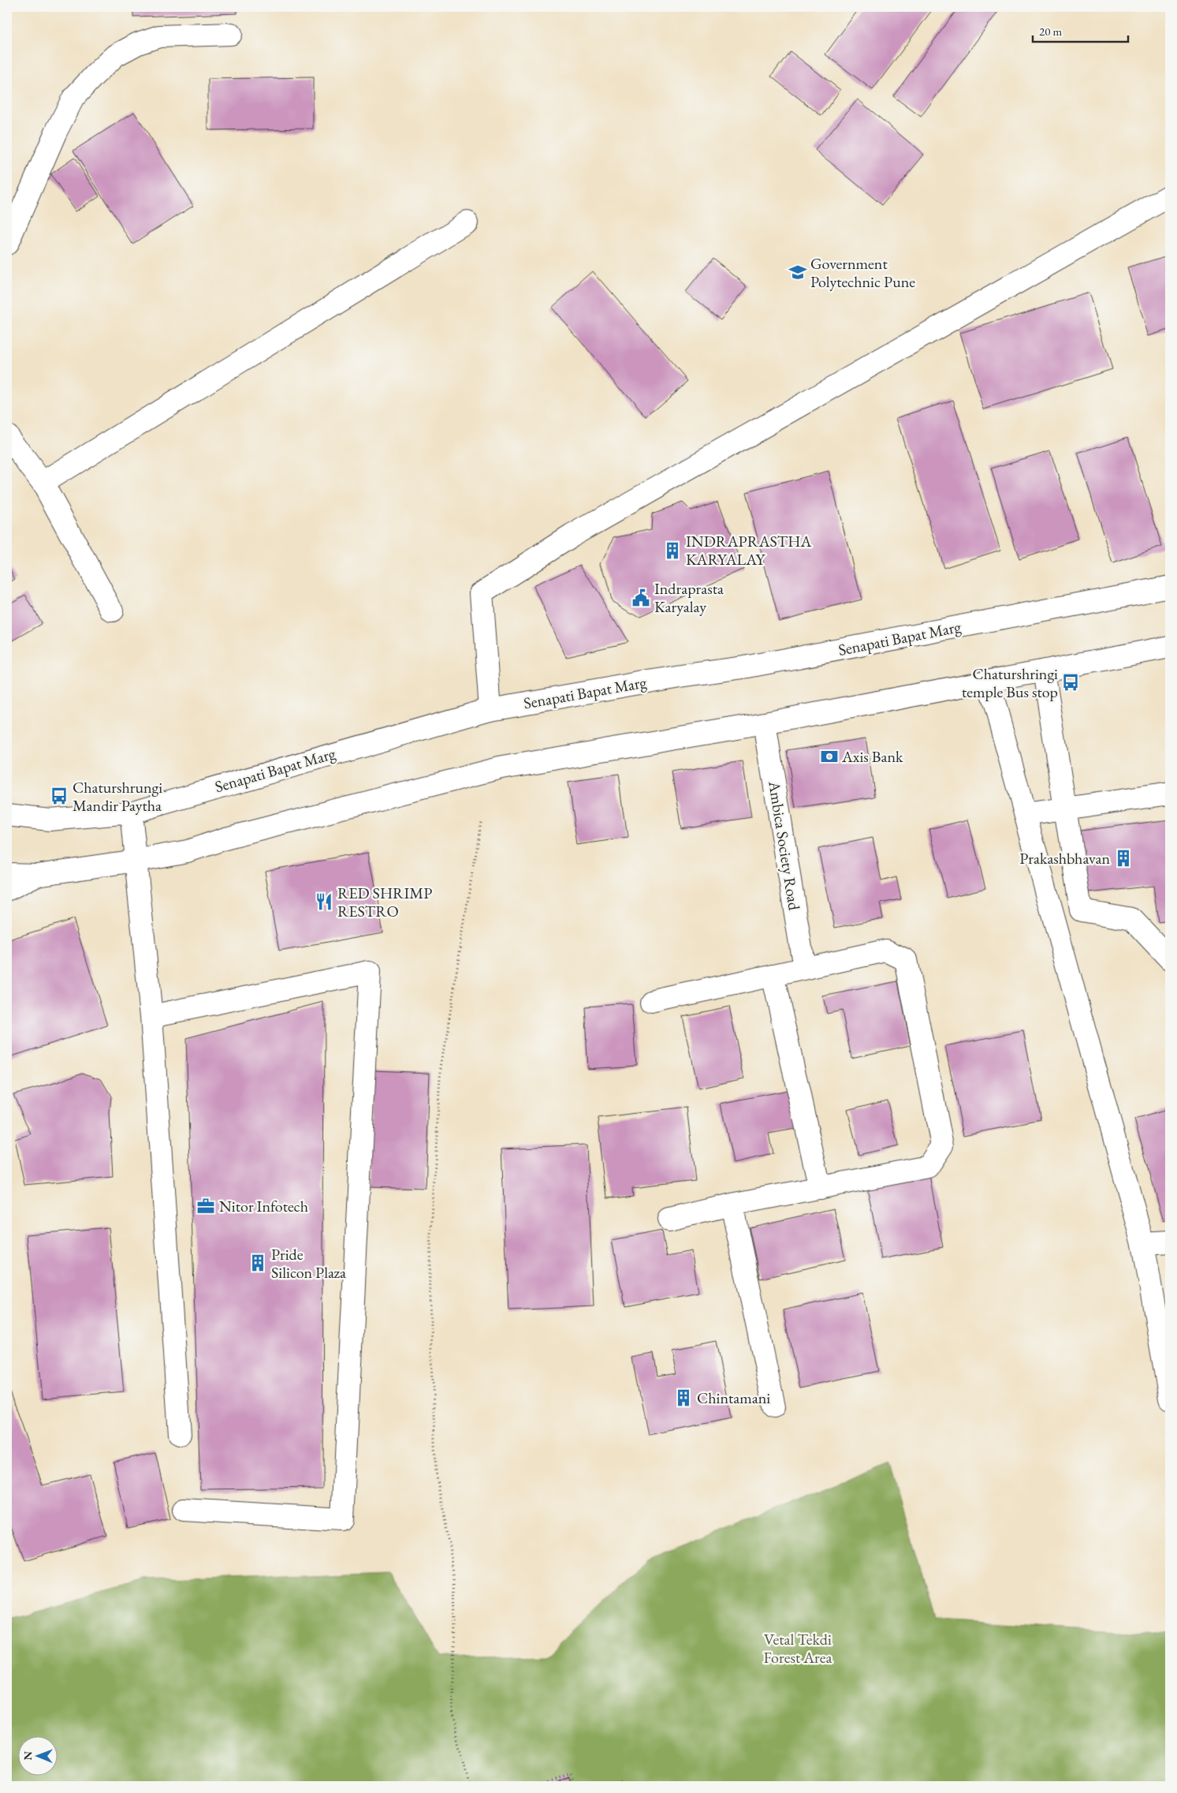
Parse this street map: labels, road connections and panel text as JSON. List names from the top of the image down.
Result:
{
  "streets": {
    "main road": ["Senapati Bapat Marg", "Ambica Society Road"]
  },
  "parks": ["Vetal Tekdi Forest Area"],
  "places": {
    "school or university": ["Government Polytechnic Pune"],
    "building": [
      "INDRAPRASTHA KARYALAY",
      "Prakashbhavan",
      "Pride Silicon Plaza",
      "Chintamani"
    ],
    "public building": ["Indraprasta Karyalay"],
    "bus stop": ["Chaturshringi temple Bus stop", "Chaturshrungi Mandir Paytha"],
    "bank": ["Axis Bank"],
    "restaurant": ["RED SHRIMP RESTRO"],
    "office": ["Nitor Infotech"]
  },
  "scale_bar": "20 m",
  "north": "left"
}
